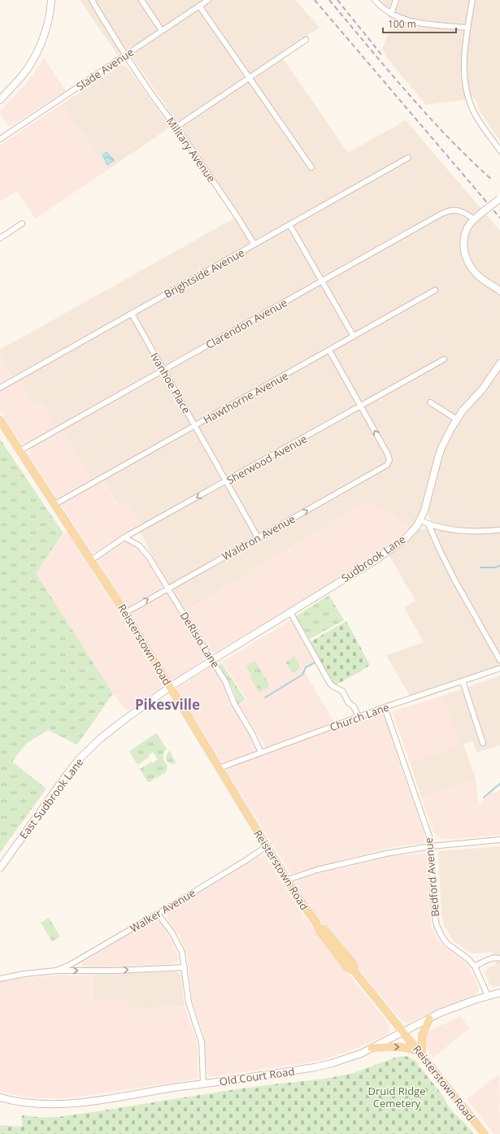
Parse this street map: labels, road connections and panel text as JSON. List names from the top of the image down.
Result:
{
  "streets": {
    "main road": ["Reisterstown Road"],
    "street": [
      "Slade Avenue",
      "Military Avenue",
      "Brightside Avenue",
      "Clarendon Avenue",
      "Ivanhoe Place",
      "Hawthorne Avenue",
      "Sherwood Avenue",
      "Waldron Avenue",
      "Sudbrook Lane",
      "DeRisio Lane",
      "Church Lane",
      "East Sudbrook Lane",
      "Bedford Avenue",
      "Walker Avenue",
      "Old Court Road"
    ]
  },
  "crossings": [
    ["Slade Avenue", "Military Avenue"],
    ["Military Avenue", "Brightside Avenue"],
    ["Brightside Avenue", "Ivanhoe Place"],
    ["Clarendon Avenue", "Ivanhoe Place"],
    ["Clarendon Avenue", "Reisterstown Road"],
    ["Ivanhoe Place", "Hawthorne Avenue"],
    ["Ivanhoe Place", "Sherwood Avenue"],
    ["Ivanhoe Place", "Waldron Avenue"],
    ["Hawthorne Avenue", "Reisterstown Road"],
    ["Sherwood Avenue", "Waldron Avenue"],
    ["Sherwood Avenue", "DeRisio Lane"],
    ["Sherwood Avenue", "Reisterstown Road"],
    ["Waldron Avenue", "DeRisio Lane"],
    ["Waldron Avenue", "Reisterstown Road"],
    ["Sudbrook Lane", "DeRisio Lane"],
    ["Sudbrook Lane", "Reisterstown Road"],
    ["Sudbrook Lane", "East Sudbrook Lane"],
    ["DeRisio Lane", "Church Lane"],
    ["Reisterstown Road", "Church Lane"],
    ["Reisterstown Road", "East Sudbrook Lane"],
    ["Reisterstown Road", "Walker Avenue"],
    ["Reisterstown Road", "Old Court Road"],
    ["Church Lane", "Bedford Avenue"],
    ["Bedford Avenue", "Old Court Road"]
  ],
  "one_way": ["Waldron Avenue"],
  "districts": ["Pikesville"],
  "parks": ["Druid Ridge Cemetery"],
  "scale_bar": "100 m"
}
